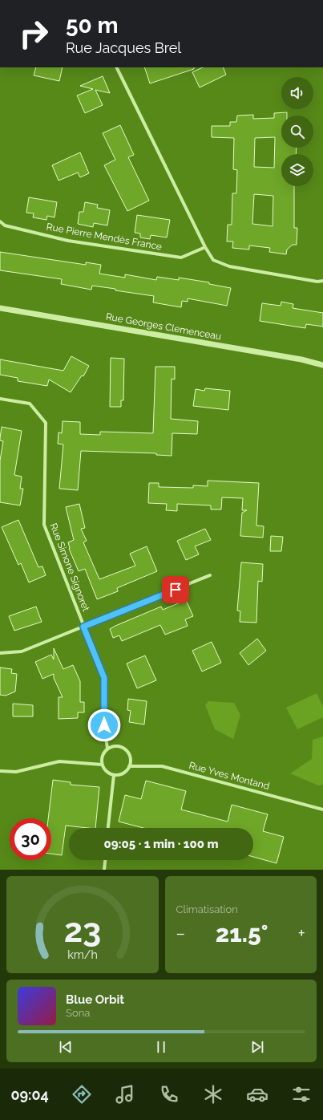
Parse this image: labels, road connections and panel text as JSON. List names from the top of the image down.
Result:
{
  "streets": {
    "street": [
      "Rue Pierre Mendès France",
      "Rue Georges Clemenceau",
      "Rue Simone Signoret",
      "Rue Yves Montand"
    ]
  },
  "crossings": [
    ["Rue Simone Signoret", "Rue Yves Montand"]
  ],
  "page": {
    "turn": ["50 m", "Rue Jacques Brel"],
    "limit": "30",
    "trip": "09:05 · 1 min · 100 m",
    "tile": "Climatisation",
    "heat": ["−", "21.5°", "+"],
    "song": ["Blue Orbit", "Sona"],
    "tabs": "09:04",
    "gauge": ["23", "km/h"]
  }
}
